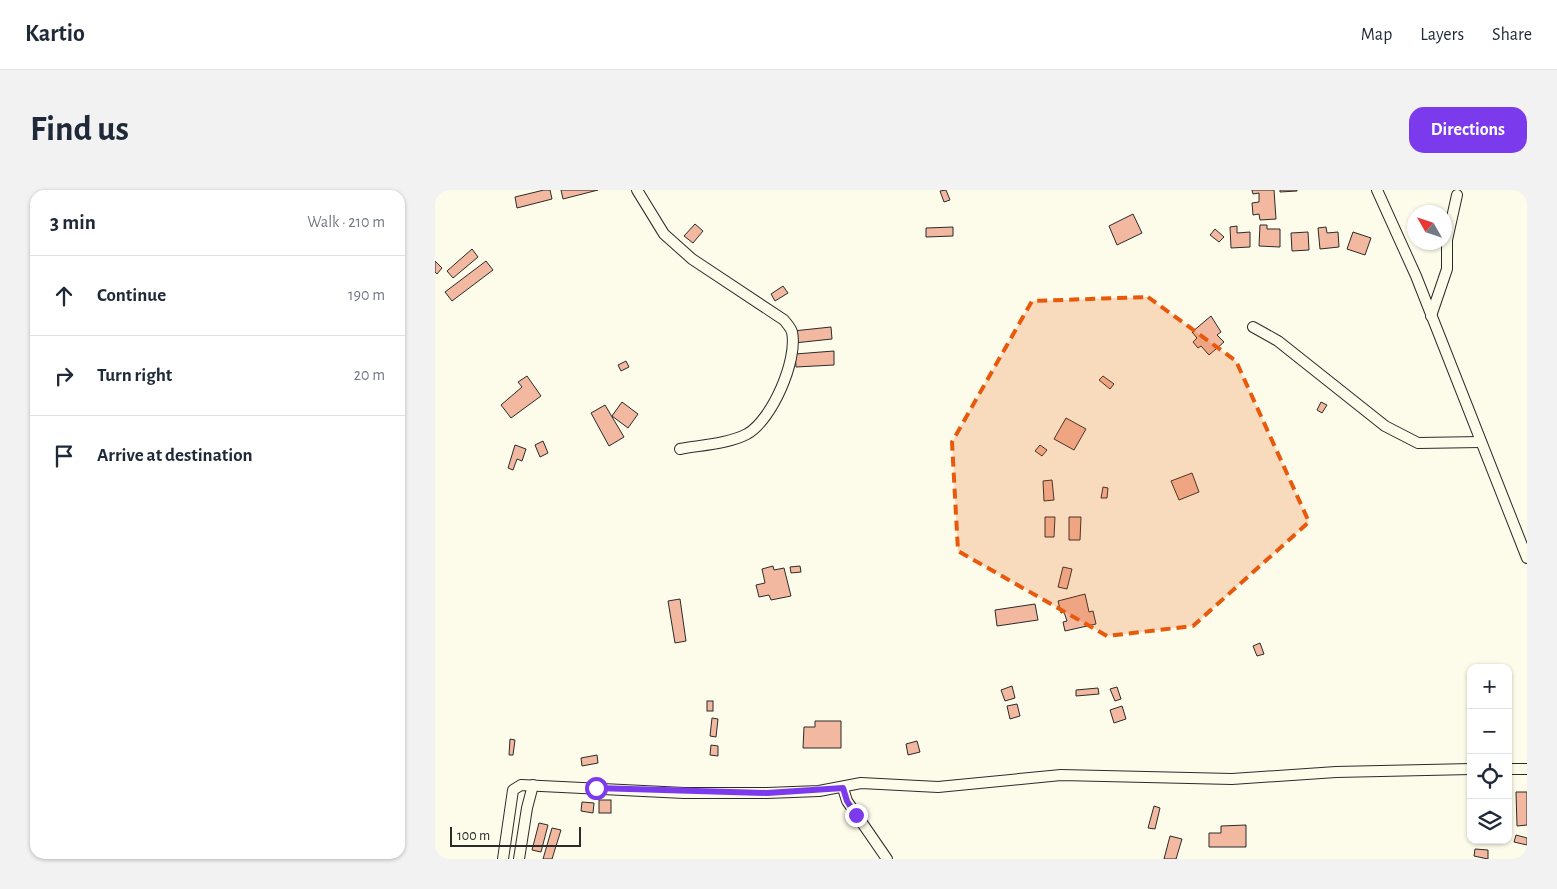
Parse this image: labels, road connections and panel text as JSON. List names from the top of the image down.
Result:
{
  "scale_bar": "100 m",
  "north": "top left",
  "page": {
    "header": "Kartio",
    "nav": ["Map", "Layers", "Share"],
    "buttons": "Directions",
    "title": "Find us",
    "heading": ["3 min", "Walk · 210 m"],
    "list": [
      ["Continue", "190 m"],
      ["Turn right", "20 m"],
      "Arrive at destination"
    ],
    "map_buttons": ["+", "−"],
    "scale": "100 m"
  }
}
